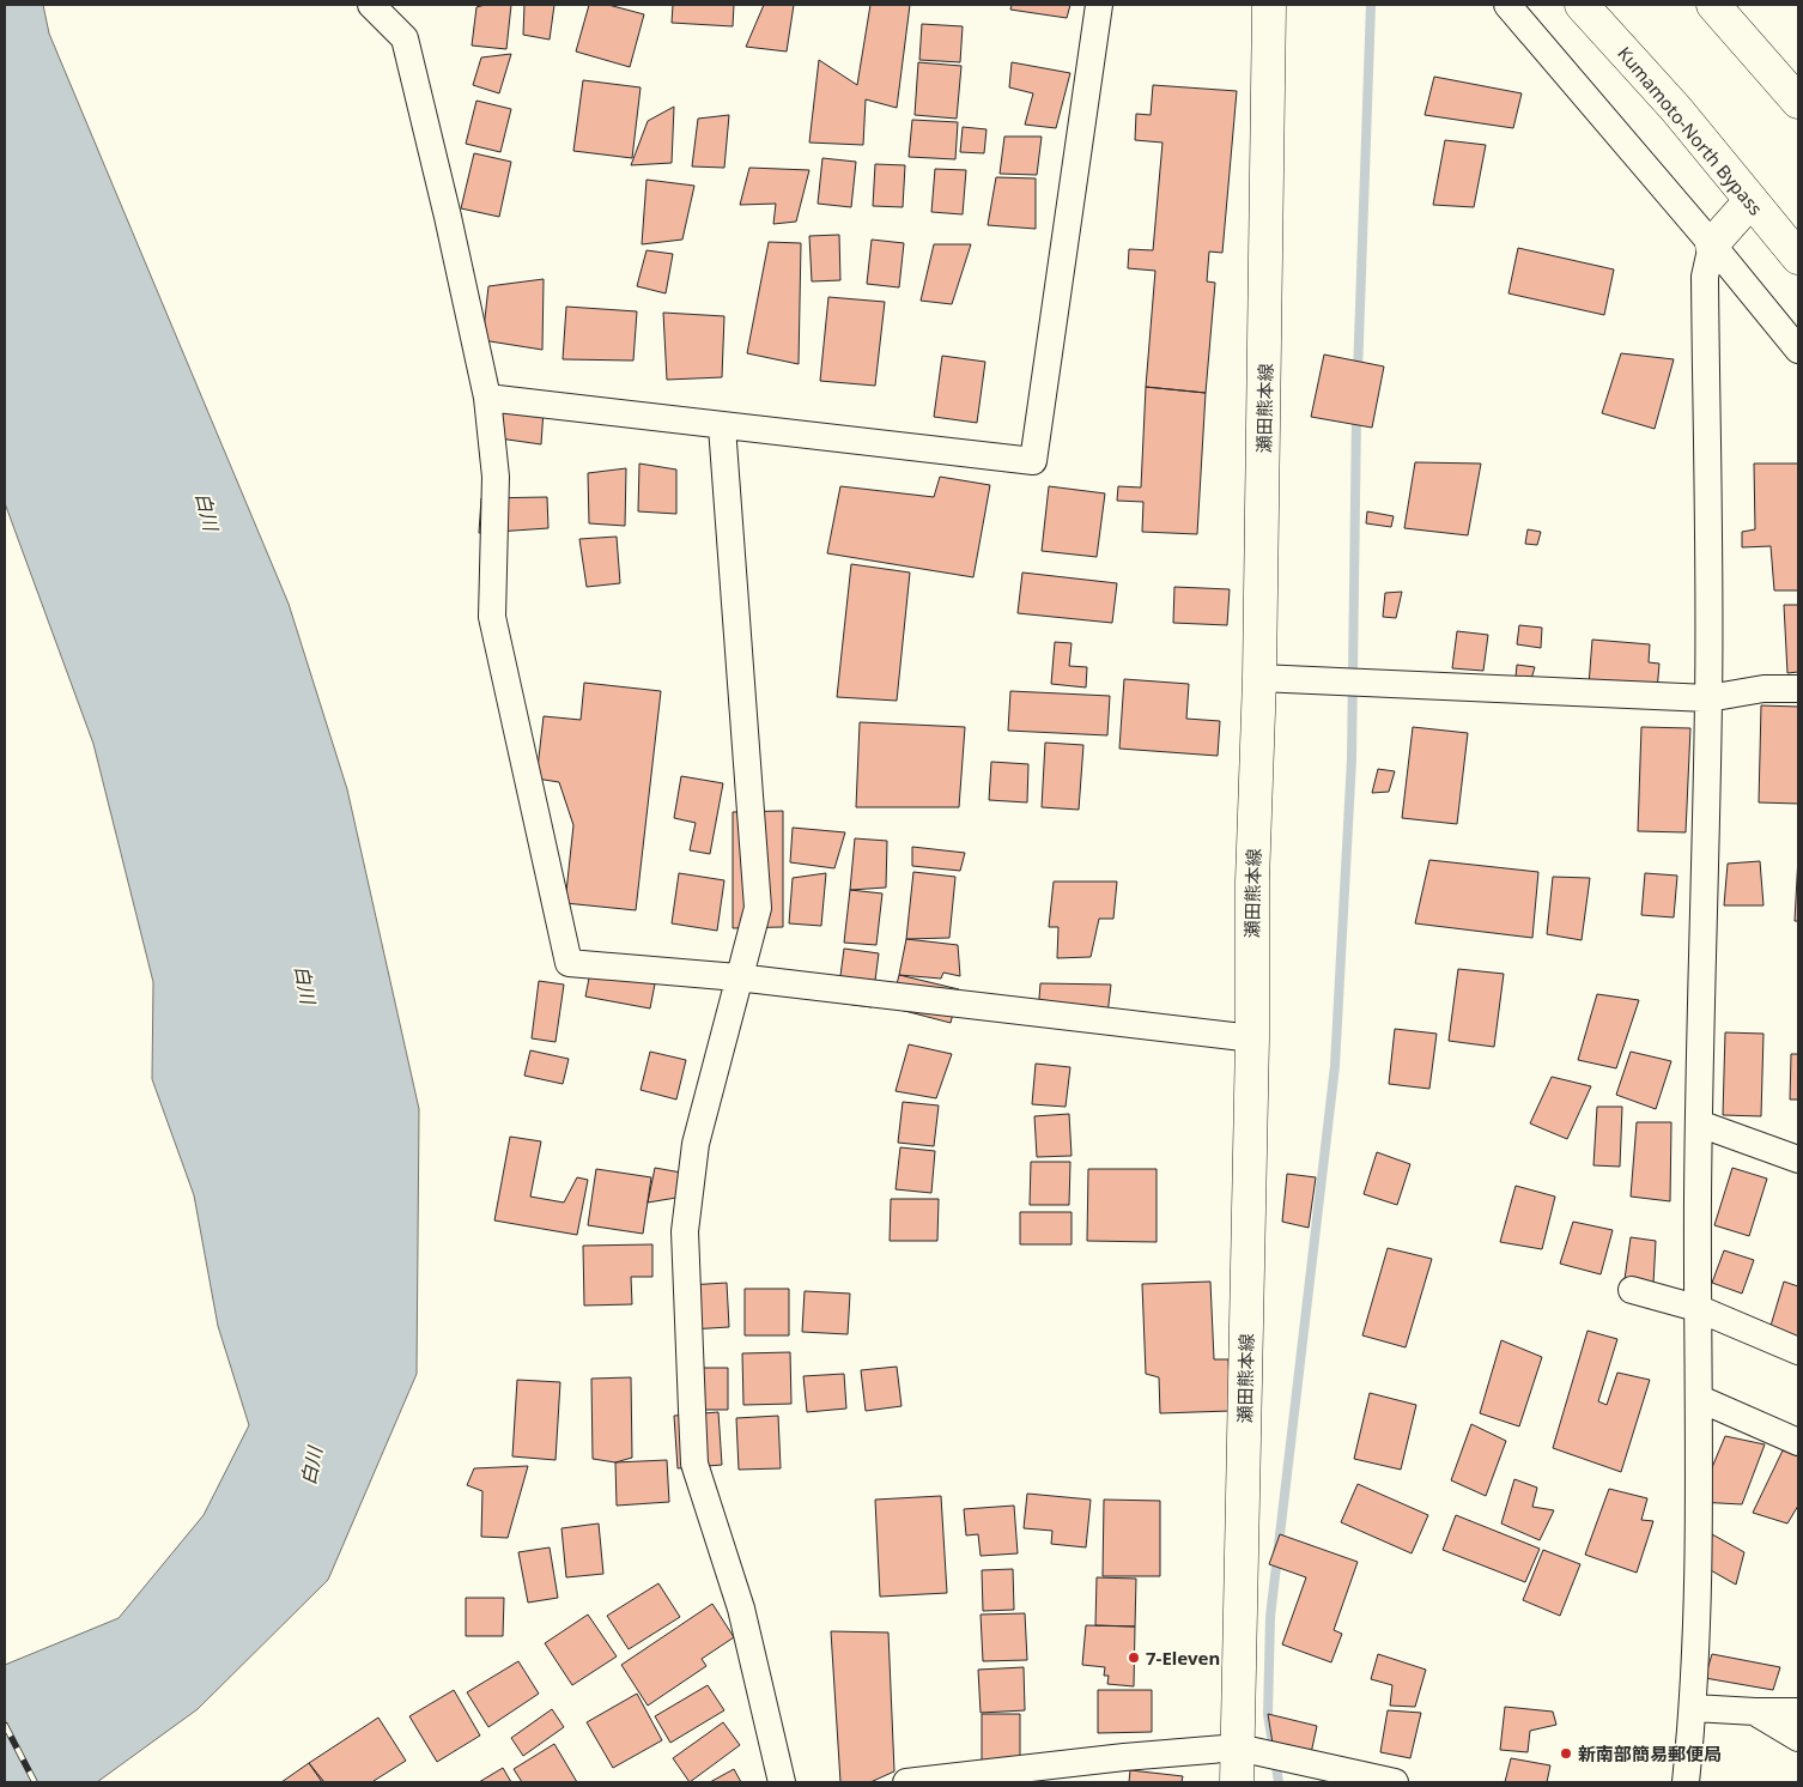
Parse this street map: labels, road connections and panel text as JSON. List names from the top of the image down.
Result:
{
  "streets": {
    "main road": ["Kumamoto-North Bypass", "瀬田熊本線"]
  },
  "water": ["白川"],
  "places": ["7-Eleven", "新南部簡易郵便局"]
}
